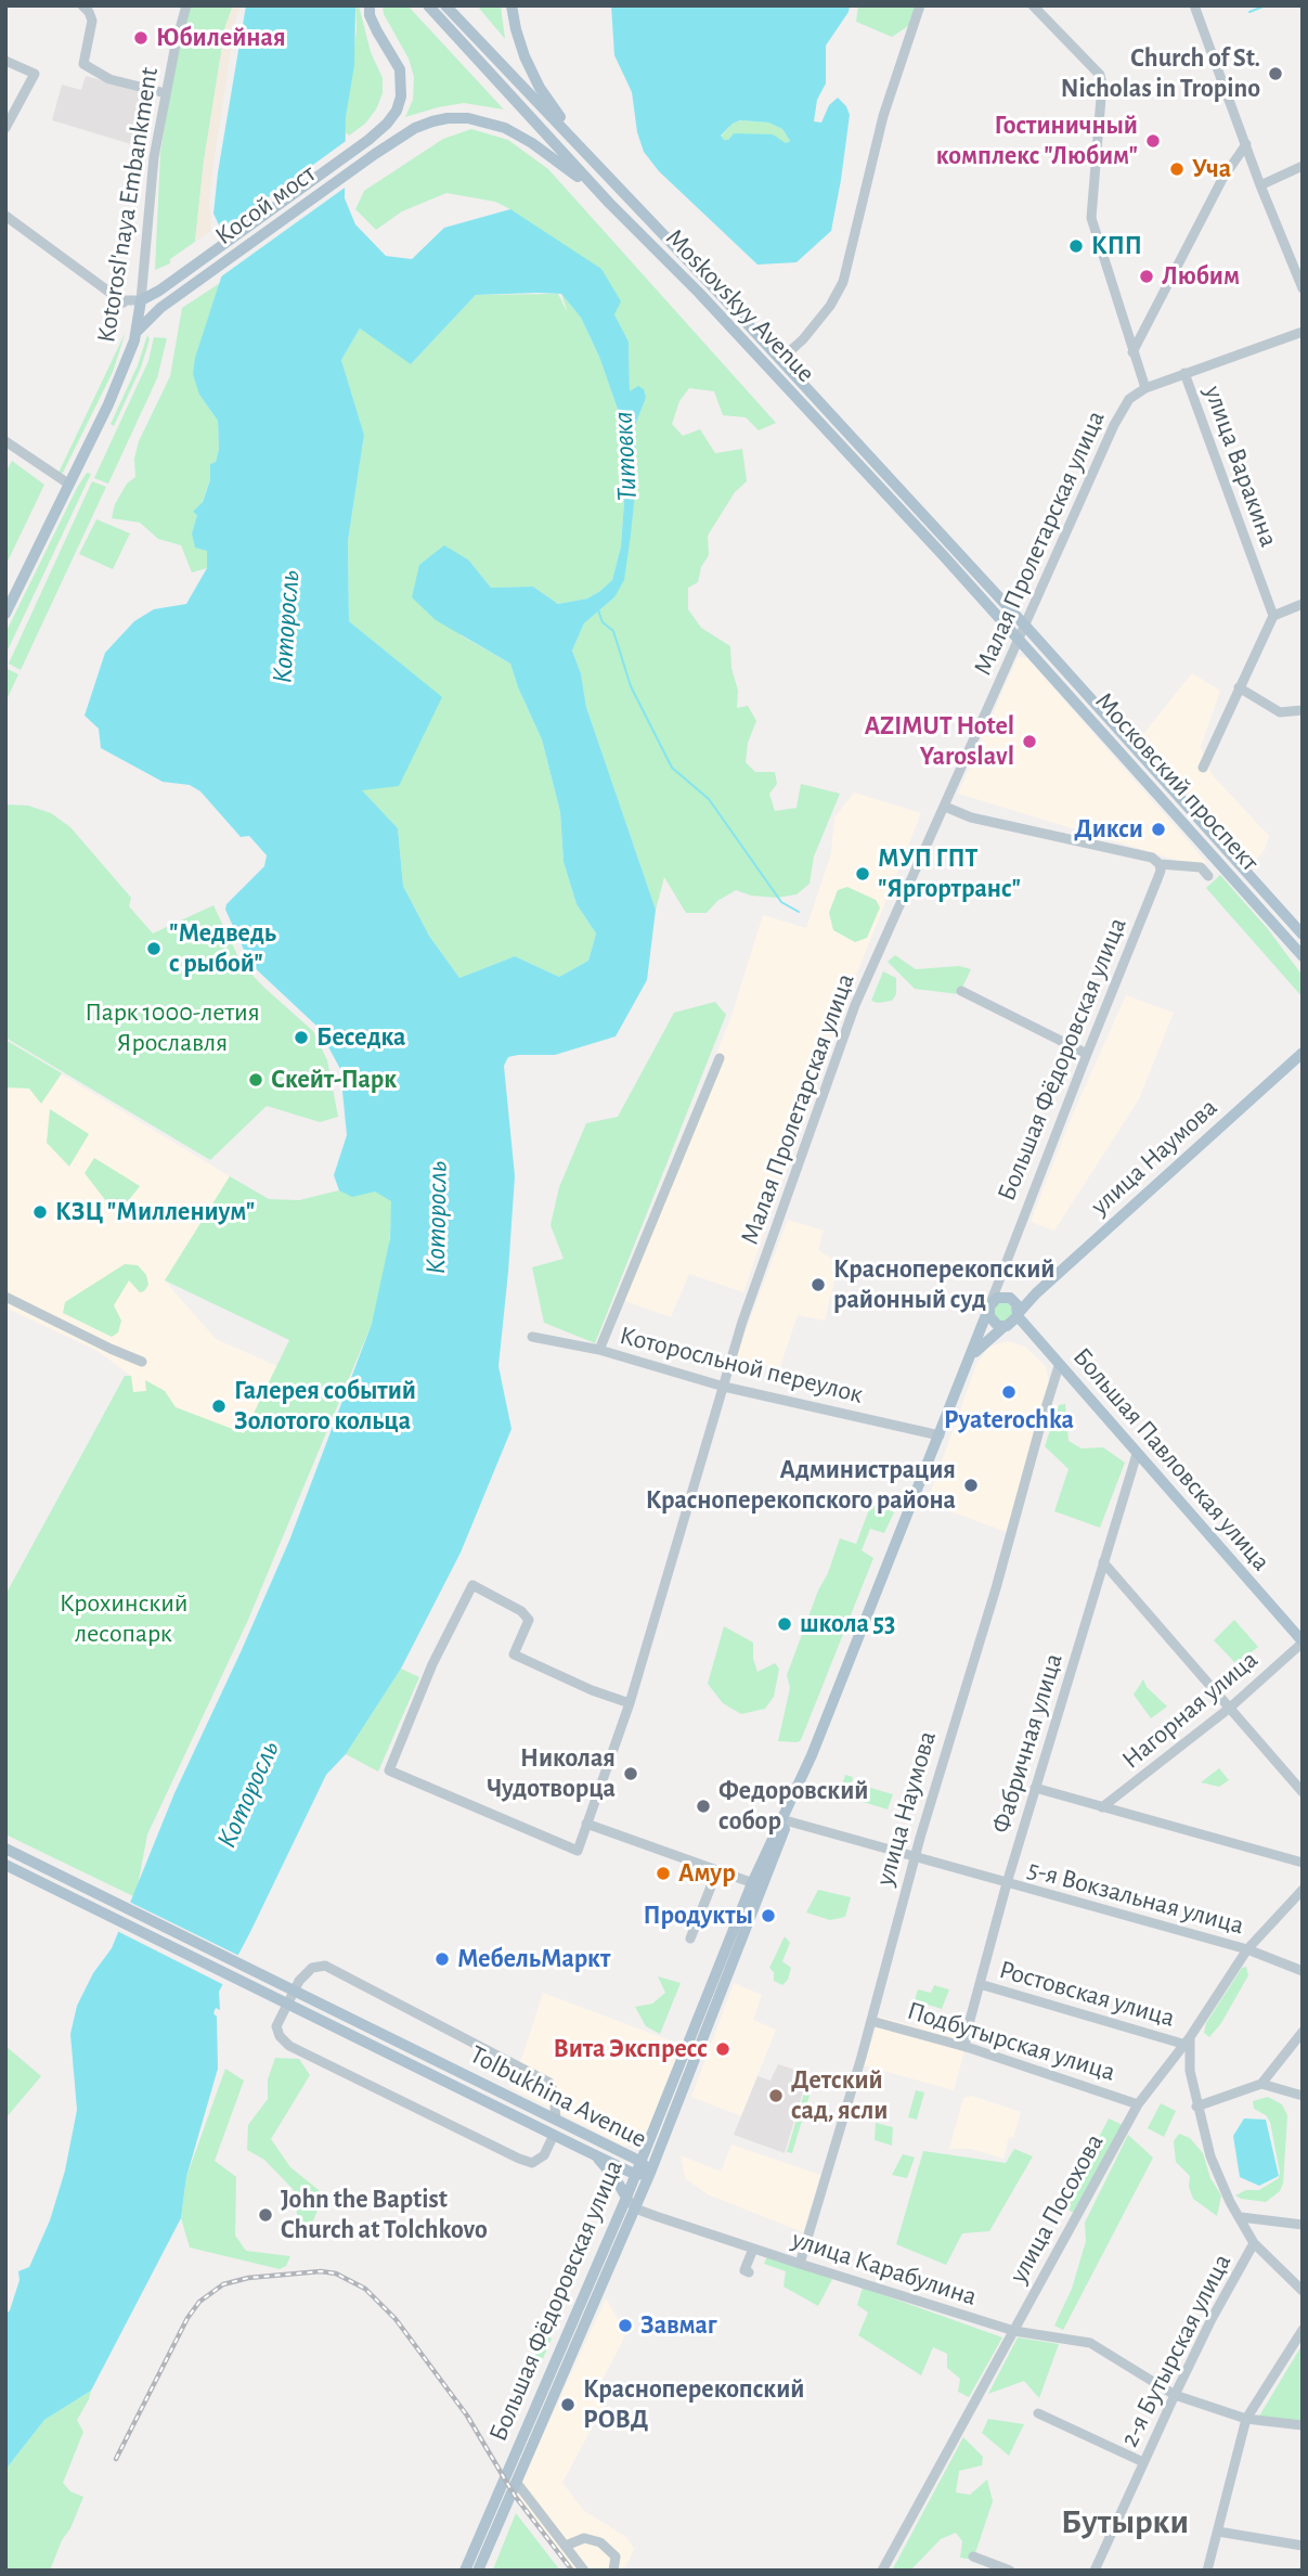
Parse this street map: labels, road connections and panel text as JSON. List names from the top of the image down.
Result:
{
  "streets": {
    "main road": [
      "Kotorosl'naya Embankment",
      "Косой мост",
      "Moskovskyy Avenue",
      "Московский проспект",
      "Большая Фёдоровская улица",
      "улица Наумова",
      "Большая Павловская улица",
      "Tolbukhina Avenue"
    ],
    "street": [
      "улица Варакина",
      "Малая Пролетарская улица",
      "Которосльной переулок",
      "Нагорная улица",
      "Фабричная улица",
      "5-я Вокзальная улица",
      "Ростовская улица",
      "Подбутырская улица",
      "улица Посохова",
      "улица Карабулина",
      "2-я Бутырская улица"
    ]
  },
  "crossings": [
    ["Kotorosl'naya Embankment", "Косой мост"],
    ["Косой мост", "Moskovskyy Avenue"],
    ["Moskovskyy Avenue", "Малая Пролетарская улица"],
    ["Moskovskyy Avenue", "Московский проспект"],
    ["Малая Пролетарская улица", "Московский проспект"],
    ["Малая Пролетарская улица", "Которосльной переулок"],
    ["Большая Фёдоровская улица", "улица Наумова"],
    ["Большая Фёдоровская улица", "Которосльной переулок"],
    ["Большая Фёдоровская улица", "Большая Павловская улица"],
    ["Большая Фёдоровская улица", "5-я Вокзальная улица"],
    ["Большая Фёдоровская улица", "Tolbukhina Avenue"],
    ["Большая Фёдоровская улица", "улица Карабулина"],
    ["улица Наумова", "Большая Павловская улица"],
    ["улица Наумова", "5-я Вокзальная улица"],
    ["улица Наумова", "Подбутырская улица"],
    ["улица Наумова", "улица Карабулина"],
    ["Большая Павловская улица", "Нагорная улица"],
    ["Большая Павловская улица", "Фабричная улица"],
    ["Фабричная улица", "5-я Вокзальная улица"],
    ["Фабричная улица", "Ростовская улица"],
    ["Фабричная улица", "Подбутырская улица"],
    ["5-я Вокзальная улица", "улица Посохова"],
    ["Ростовская улица", "улица Посохова"],
    ["Ростовская улица", "2-я Бутырская улица"],
    ["Подбутырская улица", "улица Посохова"],
    ["улица Посохова", "улица Карабулина"],
    ["улица Посохова", "2-я Бутырская улица"],
    ["улица Карабулина", "2-я Бутырская улица"]
  ],
  "districts": ["Бутырки"],
  "water": ["Титовка", "Которосль"],
  "parks": ["Парк 1000-летия Ярославля", "Крохинский лесопарк"],
  "places": [
    "Юбилейная",
    "Church of St. Nicholas in Tropino",
    "Гостиничный комплекс \"Любим\"",
    "Уча",
    "КПП",
    "Любим",
    "AZIMUT Hotel Yaroslavl",
    "Дикси",
    "МУП ГПТ \"Яргортранс\"",
    "\"Медведь с рыбой\"",
    "Беседка",
    "Скейт-Парк",
    "КЗЦ \"Миллениум\"",
    "Красноперекопский районный суд",
    "Pyaterochka",
    "Галерея событий Золотого кольца",
    "Администрация Красноперекопского района",
    "школа 53",
    "Николая Чудотворца",
    "Федоровский собор",
    "Амур",
    "Продукты",
    "МебельМаркт",
    "Вита Экспресс",
    "Детский сад, ясли",
    "John the Baptist Church at Tolchkovo",
    "Завмаг",
    "Красноперекопский РОВД"
  ]
}
